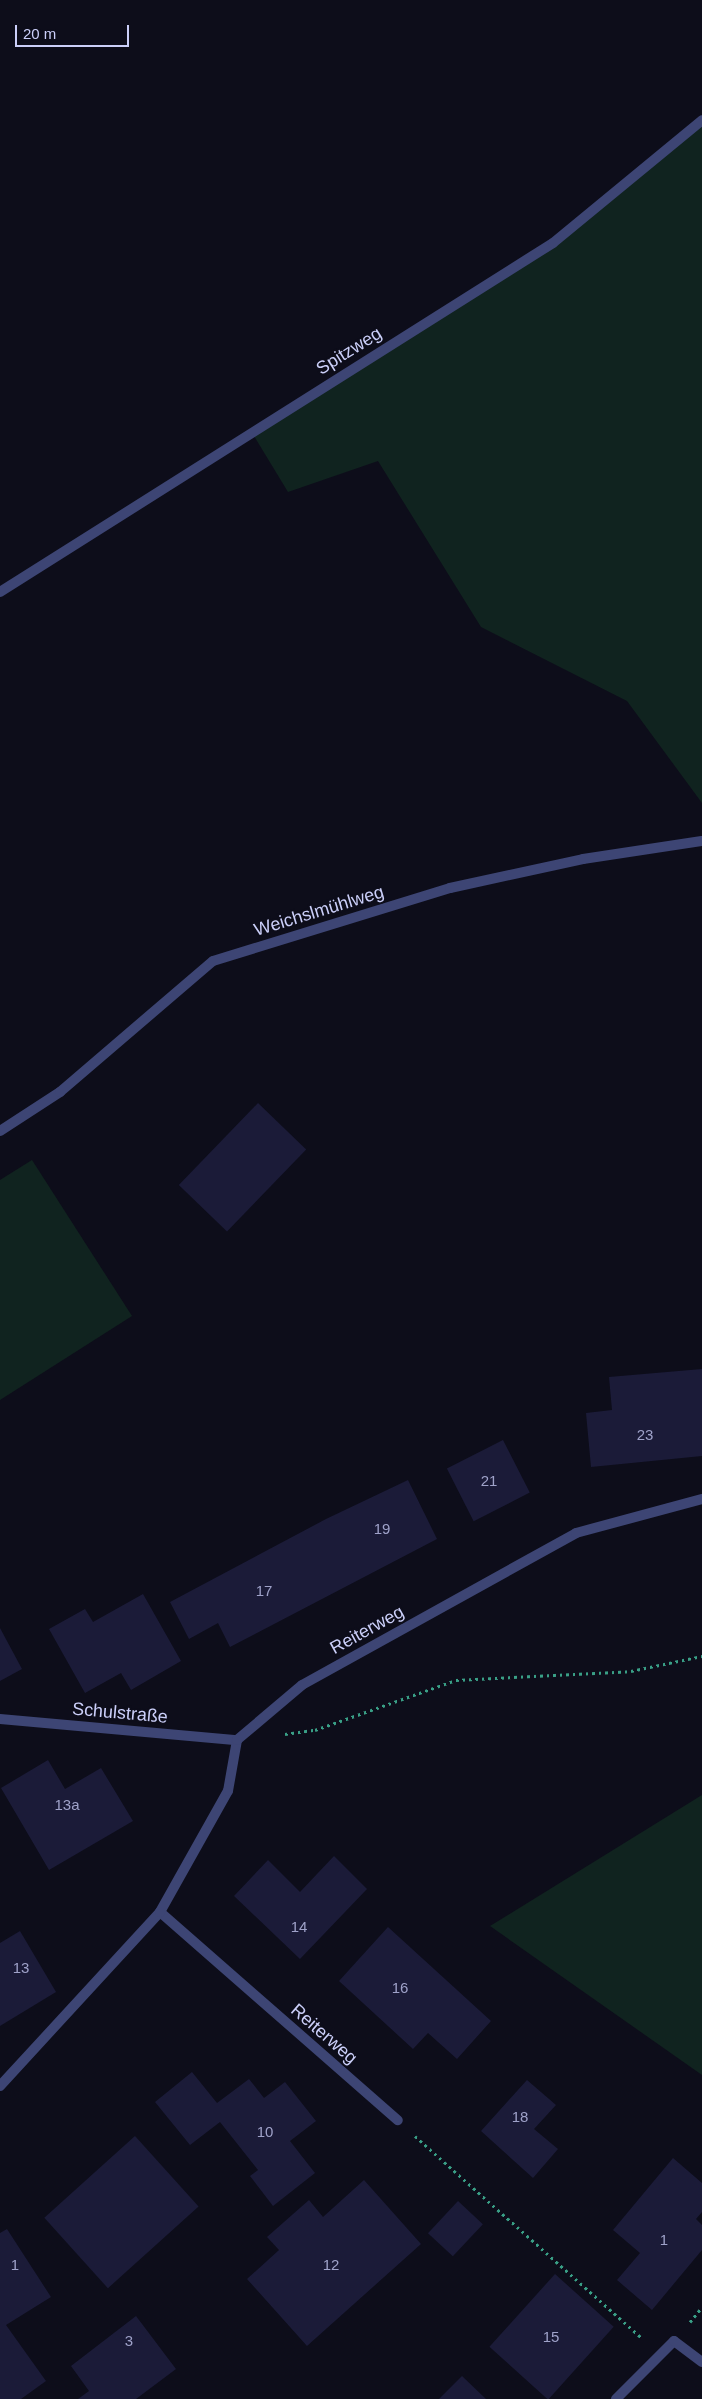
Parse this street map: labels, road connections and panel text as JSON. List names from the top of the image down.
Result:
{
  "streets": {
    "street": [
      "Spitzweg",
      "Weichslmühlweg",
      "Reiterweg",
      "Schulstraße"
    ]
  },
  "crossings": [
    ["Reiterweg", "Schulstraße"]
  ],
  "house_numbers": [
    "23",
    "21",
    "19",
    "17",
    "13a",
    "14",
    "13",
    "16",
    "18",
    "10",
    "1",
    "1",
    "12",
    "15",
    "3"
  ],
  "scale_bar": "20 m"
}
